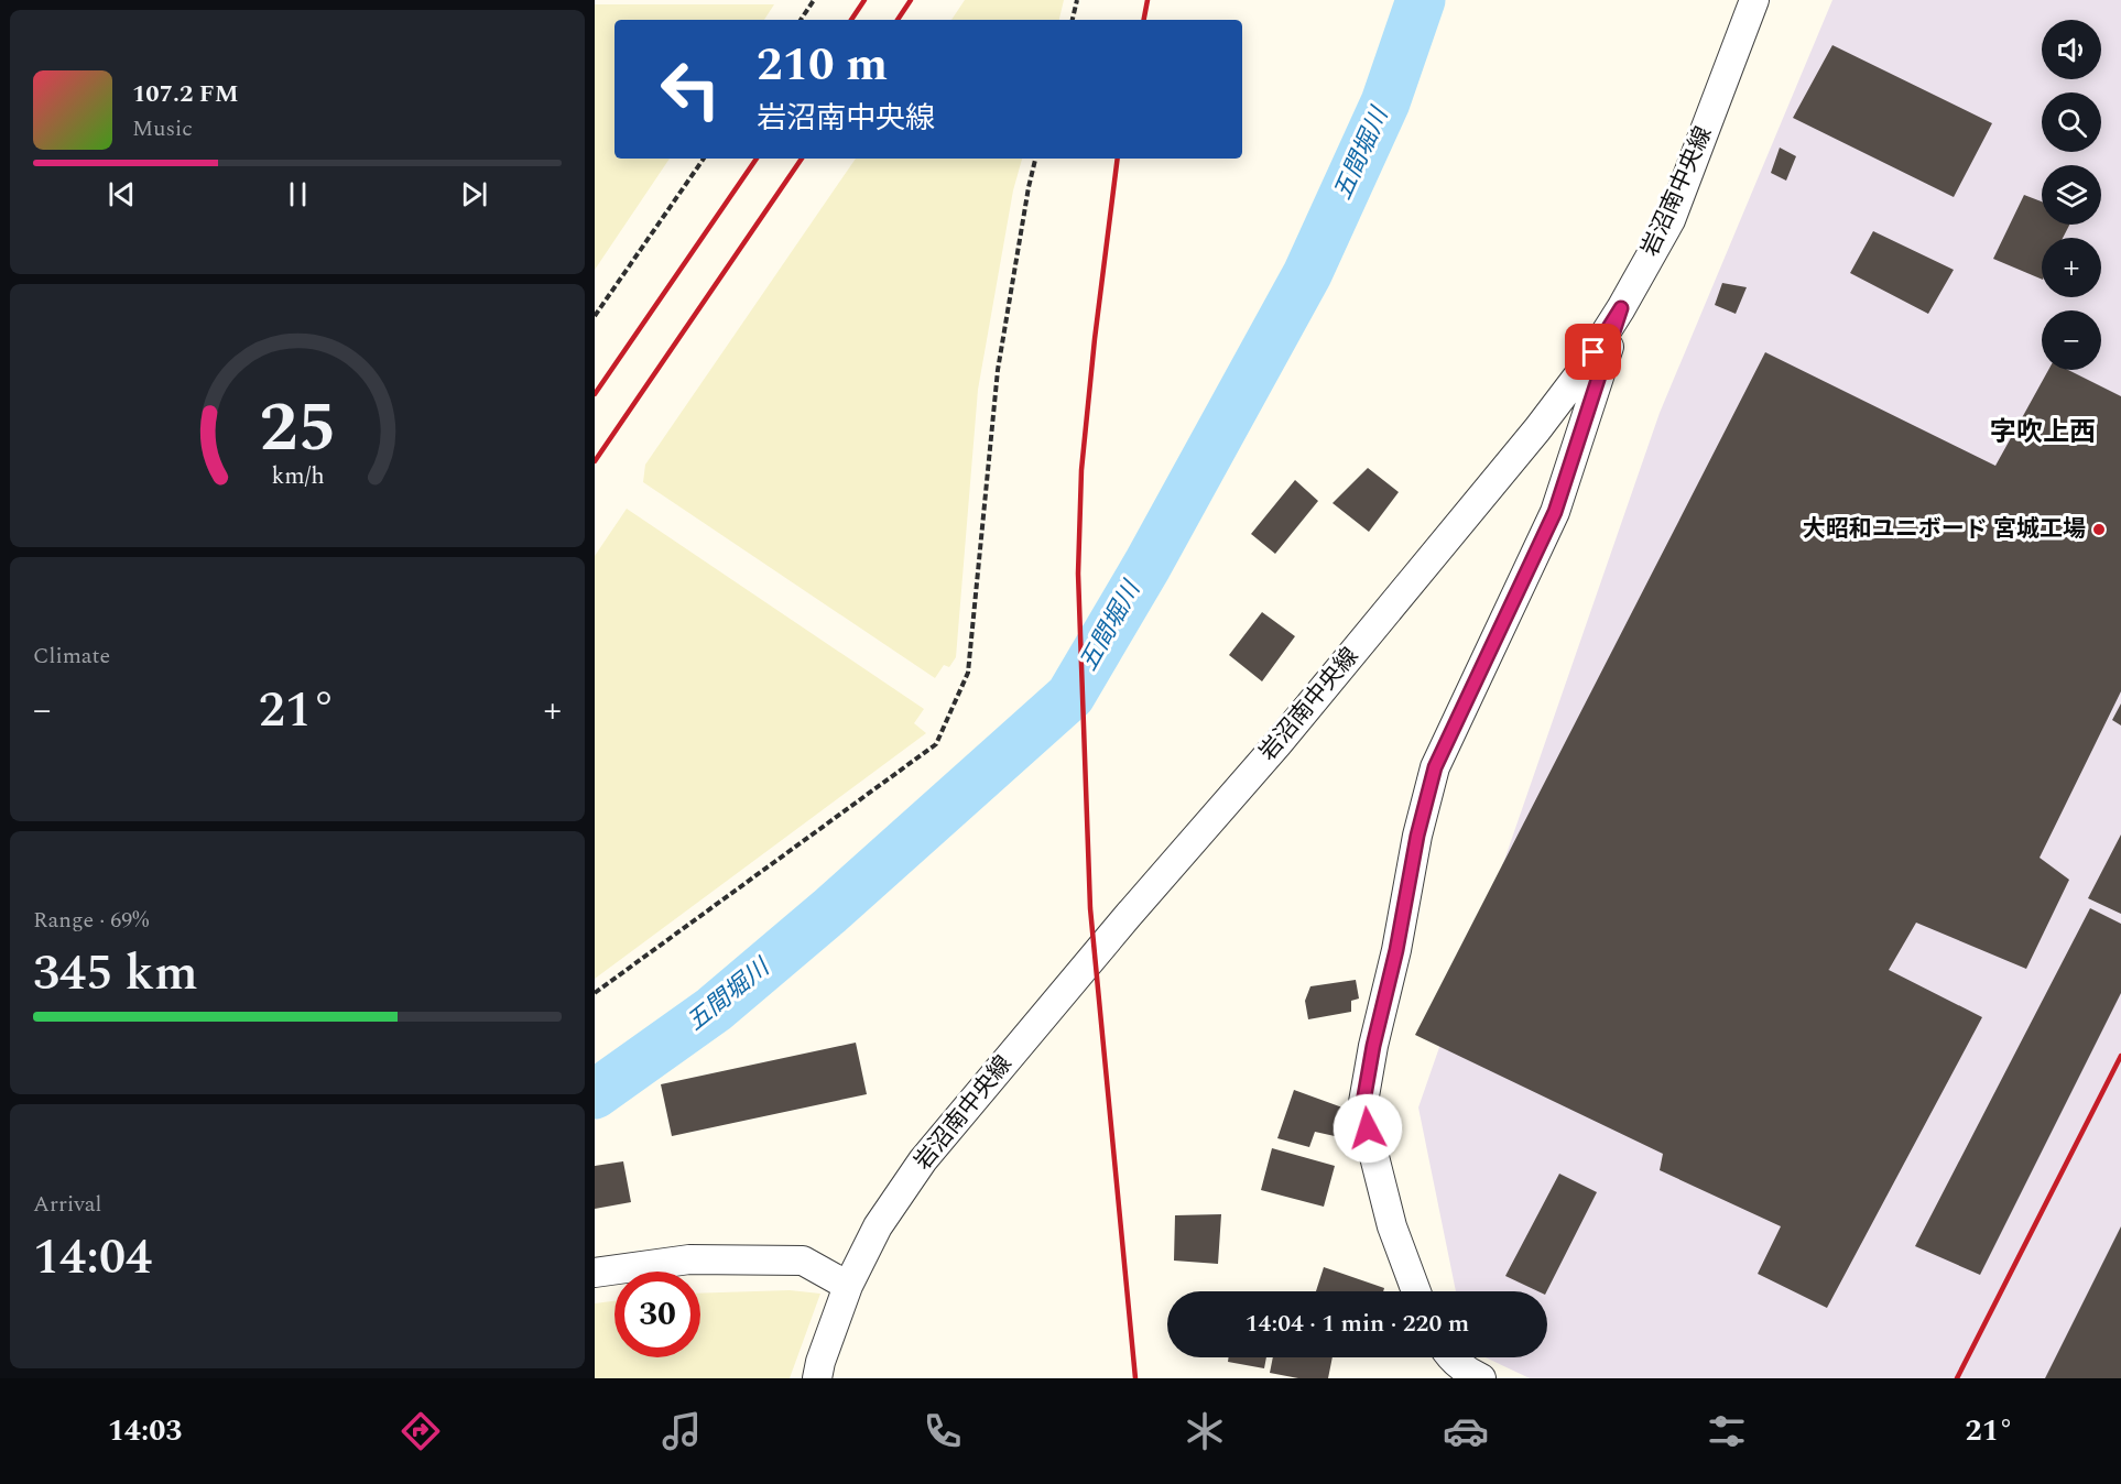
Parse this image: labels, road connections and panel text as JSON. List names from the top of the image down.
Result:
{
  "streets": {
    "street": ["岩沼南中央線"]
  },
  "districts": ["字吹上西"],
  "water": ["五間堀川"],
  "places": ["大昭和ユニボード 宮城工場"],
  "page": {
    "map_buttons": ["+", "−"],
    "turn": ["210 m", "岩沼南中央線"],
    "song": ["107.2 FM", "Music"],
    "tile": [
      "Climate",
      ["Range · 69%", "345 km"],
      ["Arrival", "14:04"]
    ],
    "heat": ["−", "21°", "+"],
    "limit": "30",
    "trip": "14:04 · 1 min · 220 m",
    "tabs": ["14:03", "21°"],
    "gauge": ["25", "km/h"]
  }
}
